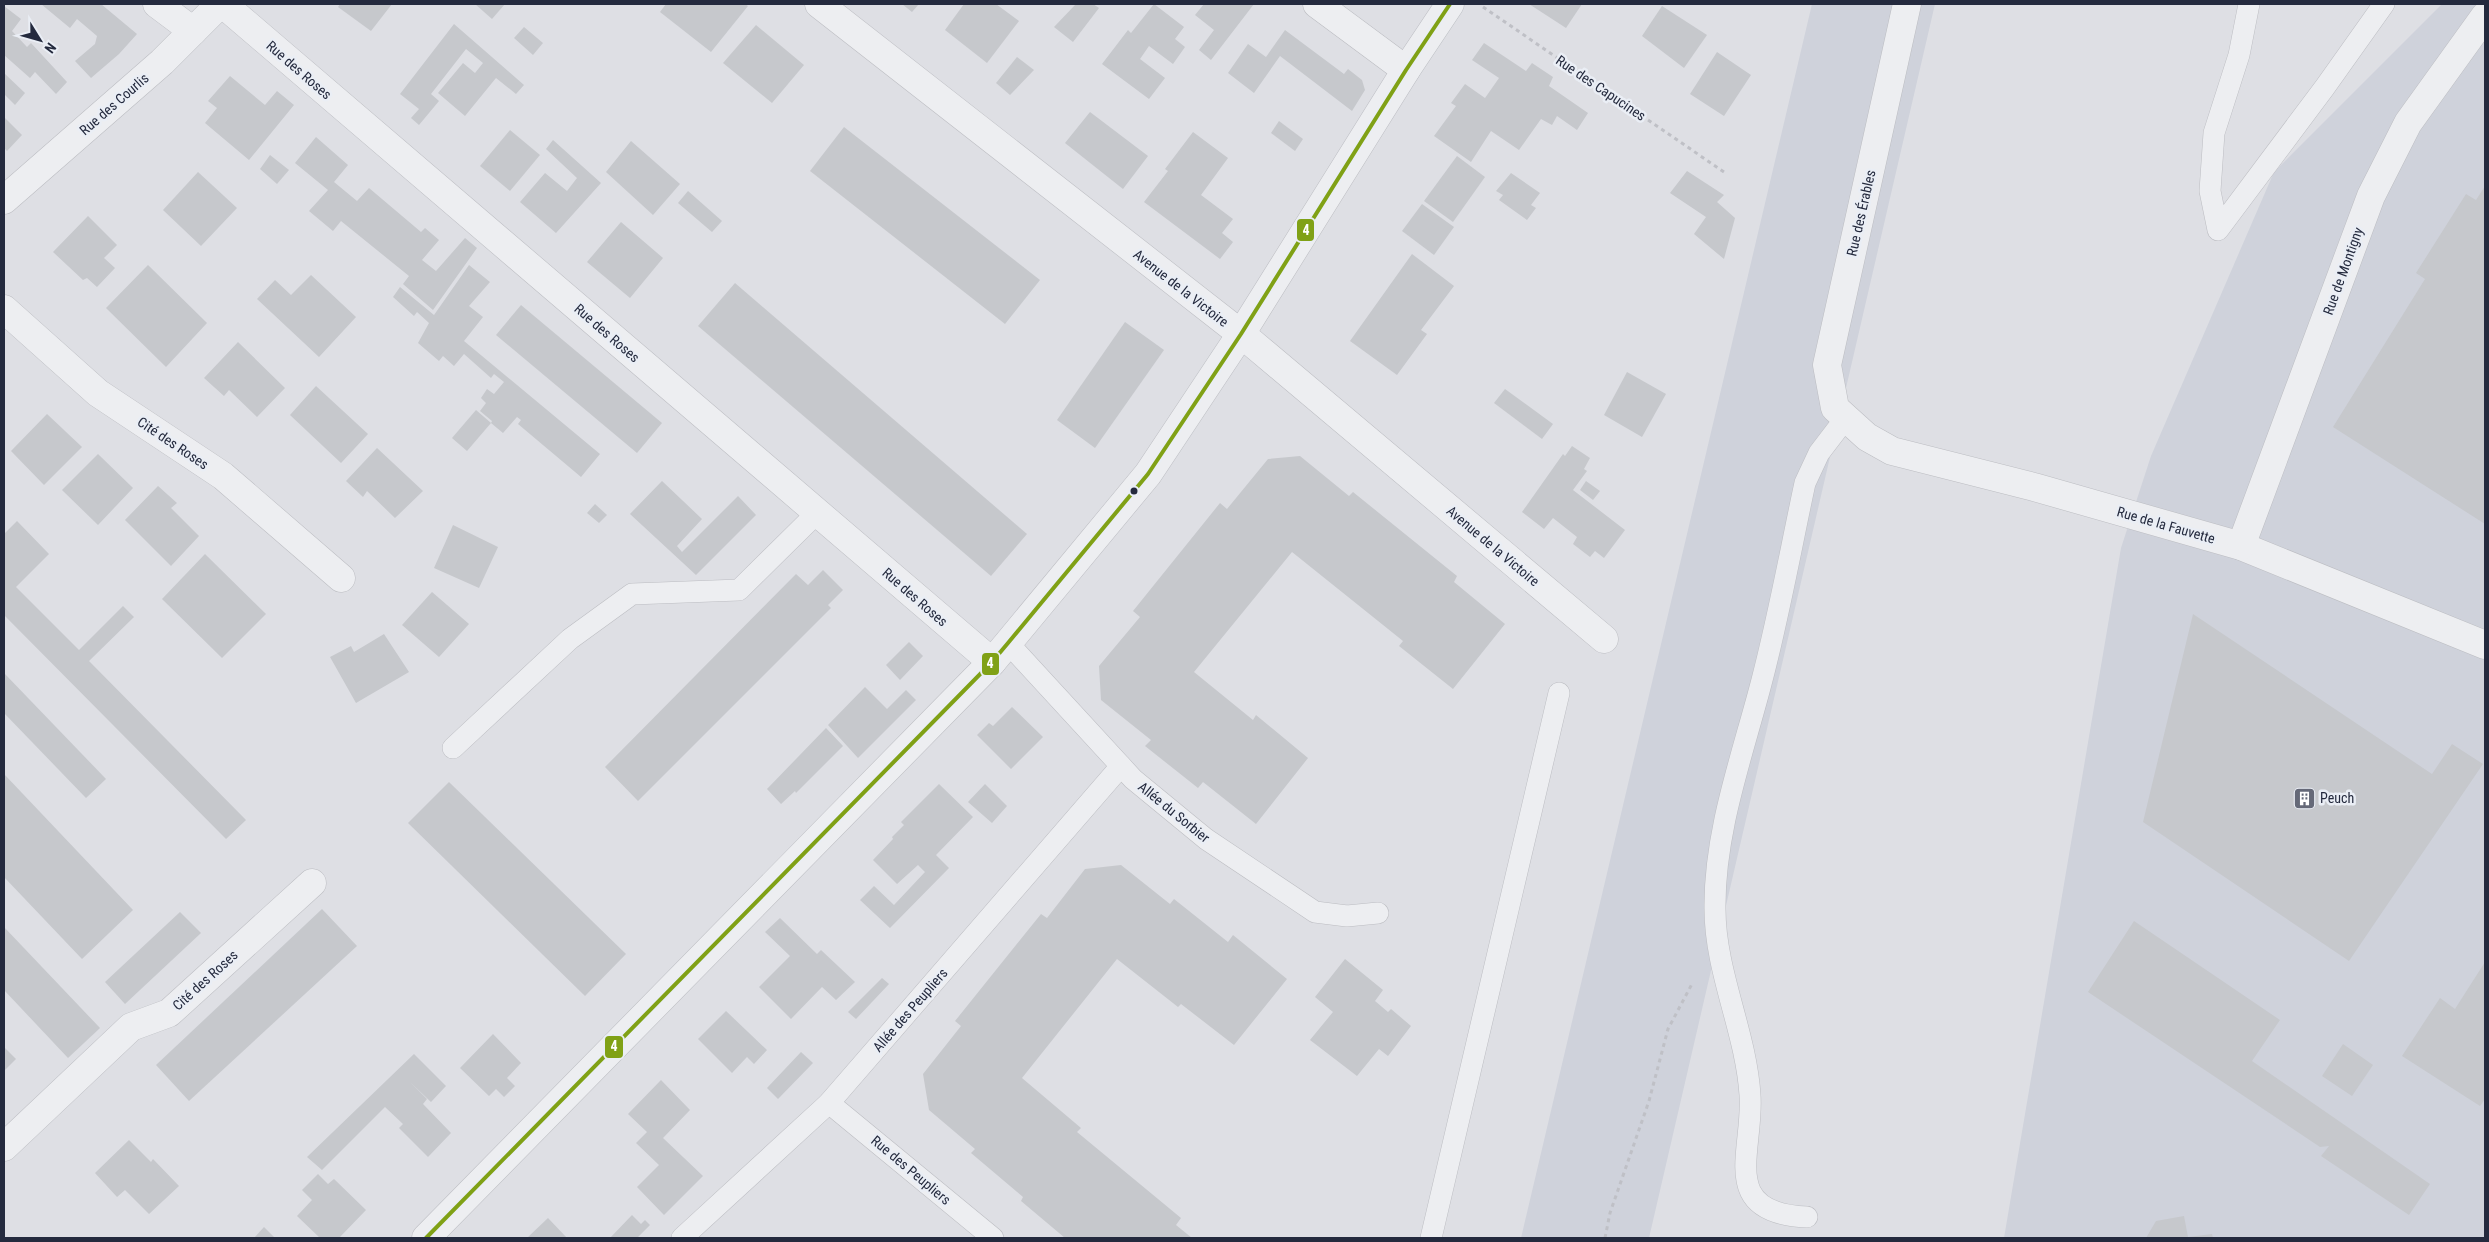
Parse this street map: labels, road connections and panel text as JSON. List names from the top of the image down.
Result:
{
  "streets": {
    "street": [
      "Rue des Roses",
      "Rue des Courlis",
      "Rue des Érables",
      "Rue de Montigny",
      "Avenue de la Victoire",
      "Cité des Roses",
      "Rue de la Fauvette"
    ],
    "lane": ["Allée du Sorbier", "Allée des Peupliers", "Rue des Peupliers"],
    "path": ["Rue des Capucines"]
  },
  "crossings": [
    ["Rue des Roses", "Rue des Courlis"],
    ["Rue des Roses", "Allée du Sorbier"],
    ["Rue des Érables", "Rue de la Fauvette"],
    ["Rue de Montigny", "Rue de la Fauvette"],
    ["Allée du Sorbier", "Allée des Peupliers"],
    ["Allée des Peupliers", "Rue des Peupliers"]
  ],
  "places": {
    "building": ["Peuch"]
  },
  "lines": ["transit line 4"],
  "north": "bottom right"
}
